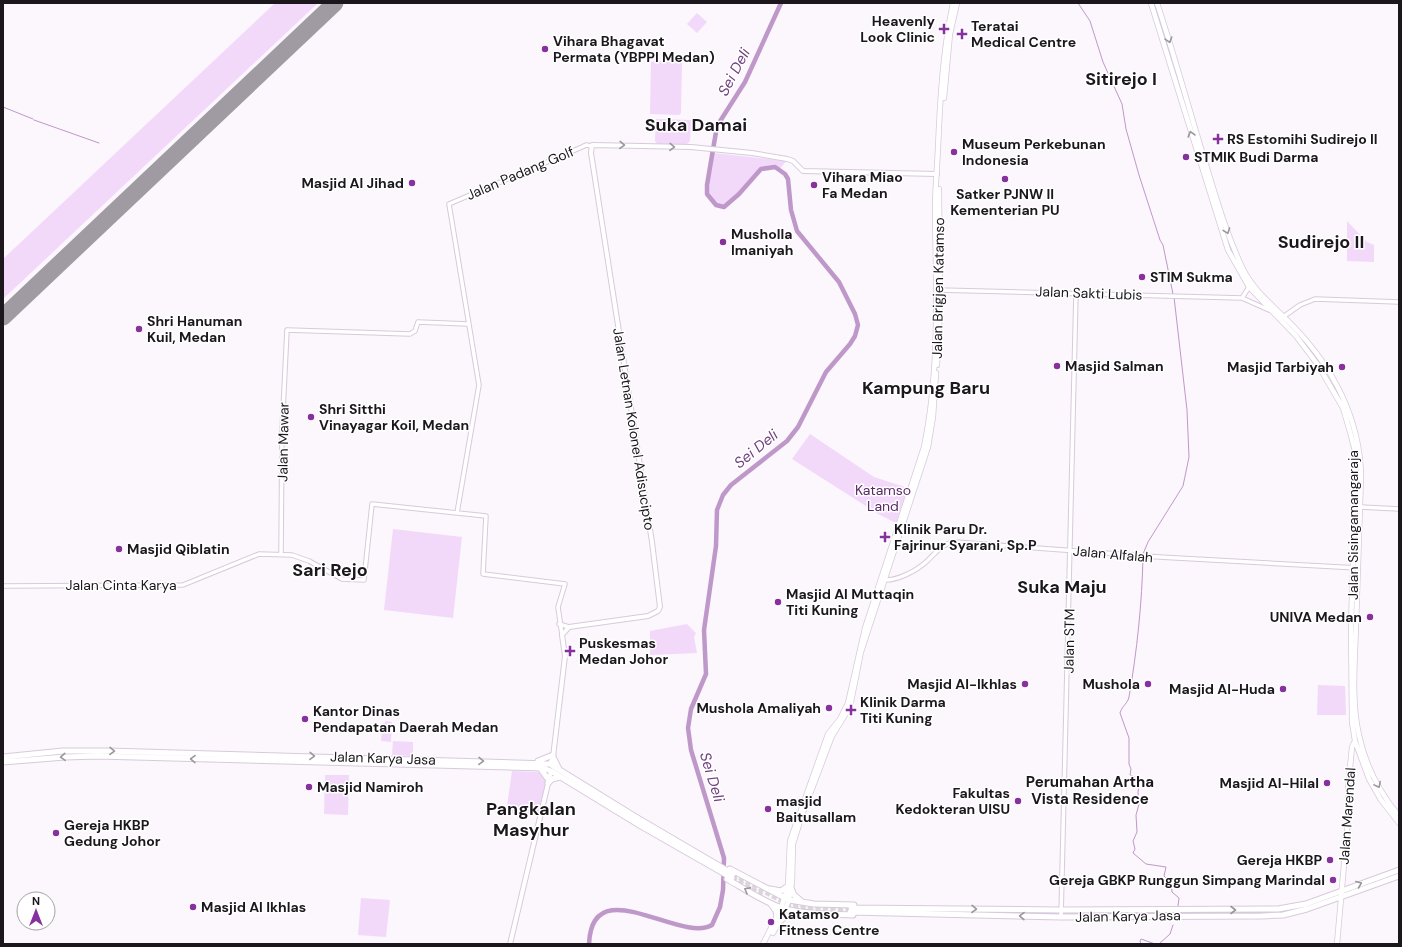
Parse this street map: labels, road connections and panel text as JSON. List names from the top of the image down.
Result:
{
  "streets": {
    "highway": ["Jalan Karya Jasa"],
    "main road": [
      "Jalan Padang Golf",
      "Jalan Brigjen Katamso",
      "Jalan Letnan Kolonel Adisucipto",
      "Jalan Sisingamangaraja",
      "Jalan Marendal"
    ],
    "street": [
      "Jalan Sakti Lubis",
      "Jalan Mawar",
      "Jalan Alfalah",
      "Jalan Cinta Karya",
      "Jalan STM"
    ]
  },
  "crossings": [
    ["Jalan Padang Golf", "Jalan Brigjen Katamso"],
    ["Jalan Padang Golf", "Jalan Letnan Kolonel Adisucipto"],
    ["Jalan Padang Golf", "Jalan Mawar"],
    ["Jalan Brigjen Katamso", "Jalan Sakti Lubis"],
    ["Jalan Brigjen Katamso", "Jalan Alfalah"],
    ["Jalan Sakti Lubis", "Jalan Sisingamangaraja"],
    ["Jalan Sakti Lubis", "Jalan STM"],
    ["Jalan Mawar", "Jalan Cinta Karya"],
    ["Jalan Sisingamangaraja", "Jalan Alfalah"],
    ["Jalan Sisingamangaraja", "Jalan Marendal"],
    ["Jalan Alfalah", "Jalan STM"],
    ["Jalan STM", "Jalan Karya Jasa"],
    ["Jalan Karya Jasa", "Jalan Marendal"]
  ],
  "one_way": ["Jalan Padang Golf"],
  "districts": [
    "Sitirejo I",
    "Suka Damai",
    "Sudirejo II",
    "Kampung Baru",
    "Sari Rejo",
    "Suka Maju",
    "Perumahan Artha Vista Residence",
    "Pangkalan Masyhur"
  ],
  "water": ["Sei Deli"],
  "parks": ["Katamso Land"],
  "places": {
    "health": [
      "Heavenly Look Clinic",
      "Teratai Medical Centre",
      "RS Estomihi Sudirejo II",
      "Klinik Paru Dr. Fajrinur Syarani, Sp.P",
      "Puskesmas Medan Johor",
      "Klinik Darma Titi Kuning"
    ],
    "other": [
      "Vihara Bhagavat Permata (YBPPI Medan)",
      "Museum Perkebunan Indonesia",
      "STMIK Budi Darma",
      "Satker PJNW II Kementerian PU",
      "Masjid Al Jihad",
      "Vihara Miao Fa Medan",
      "Musholla Imaniyah",
      "STIM Sukma",
      "Shri Hanuman Kuil, Medan",
      "Masjid Salman",
      "Masjid Tarbiyah",
      "Shri Sitthi Vinayagar Koil, Medan",
      "Masjid Qiblatin",
      "Masjid Al Muttaqin Titi Kuning",
      "UNIVA Medan",
      "Masjid Al-Ikhlas",
      "Mushola",
      "Masjid Al-Huda",
      "Mushola Amaliyah",
      "Kantor Dinas Pendapatan Daerah Medan",
      "Masjid Al-Hilal",
      "Masjid Namiroh",
      "Fakultas Kedokteran UISU",
      "masjid Baitusallam",
      "Gereja HKBP Gedung Johor",
      "Gereja HKBP",
      "Gereja GBKP Runggun Simpang Marindal",
      "Masjid Al Ikhlas",
      "Katamso Fitness Centre"
    ]
  },
  "north": "top"
}
